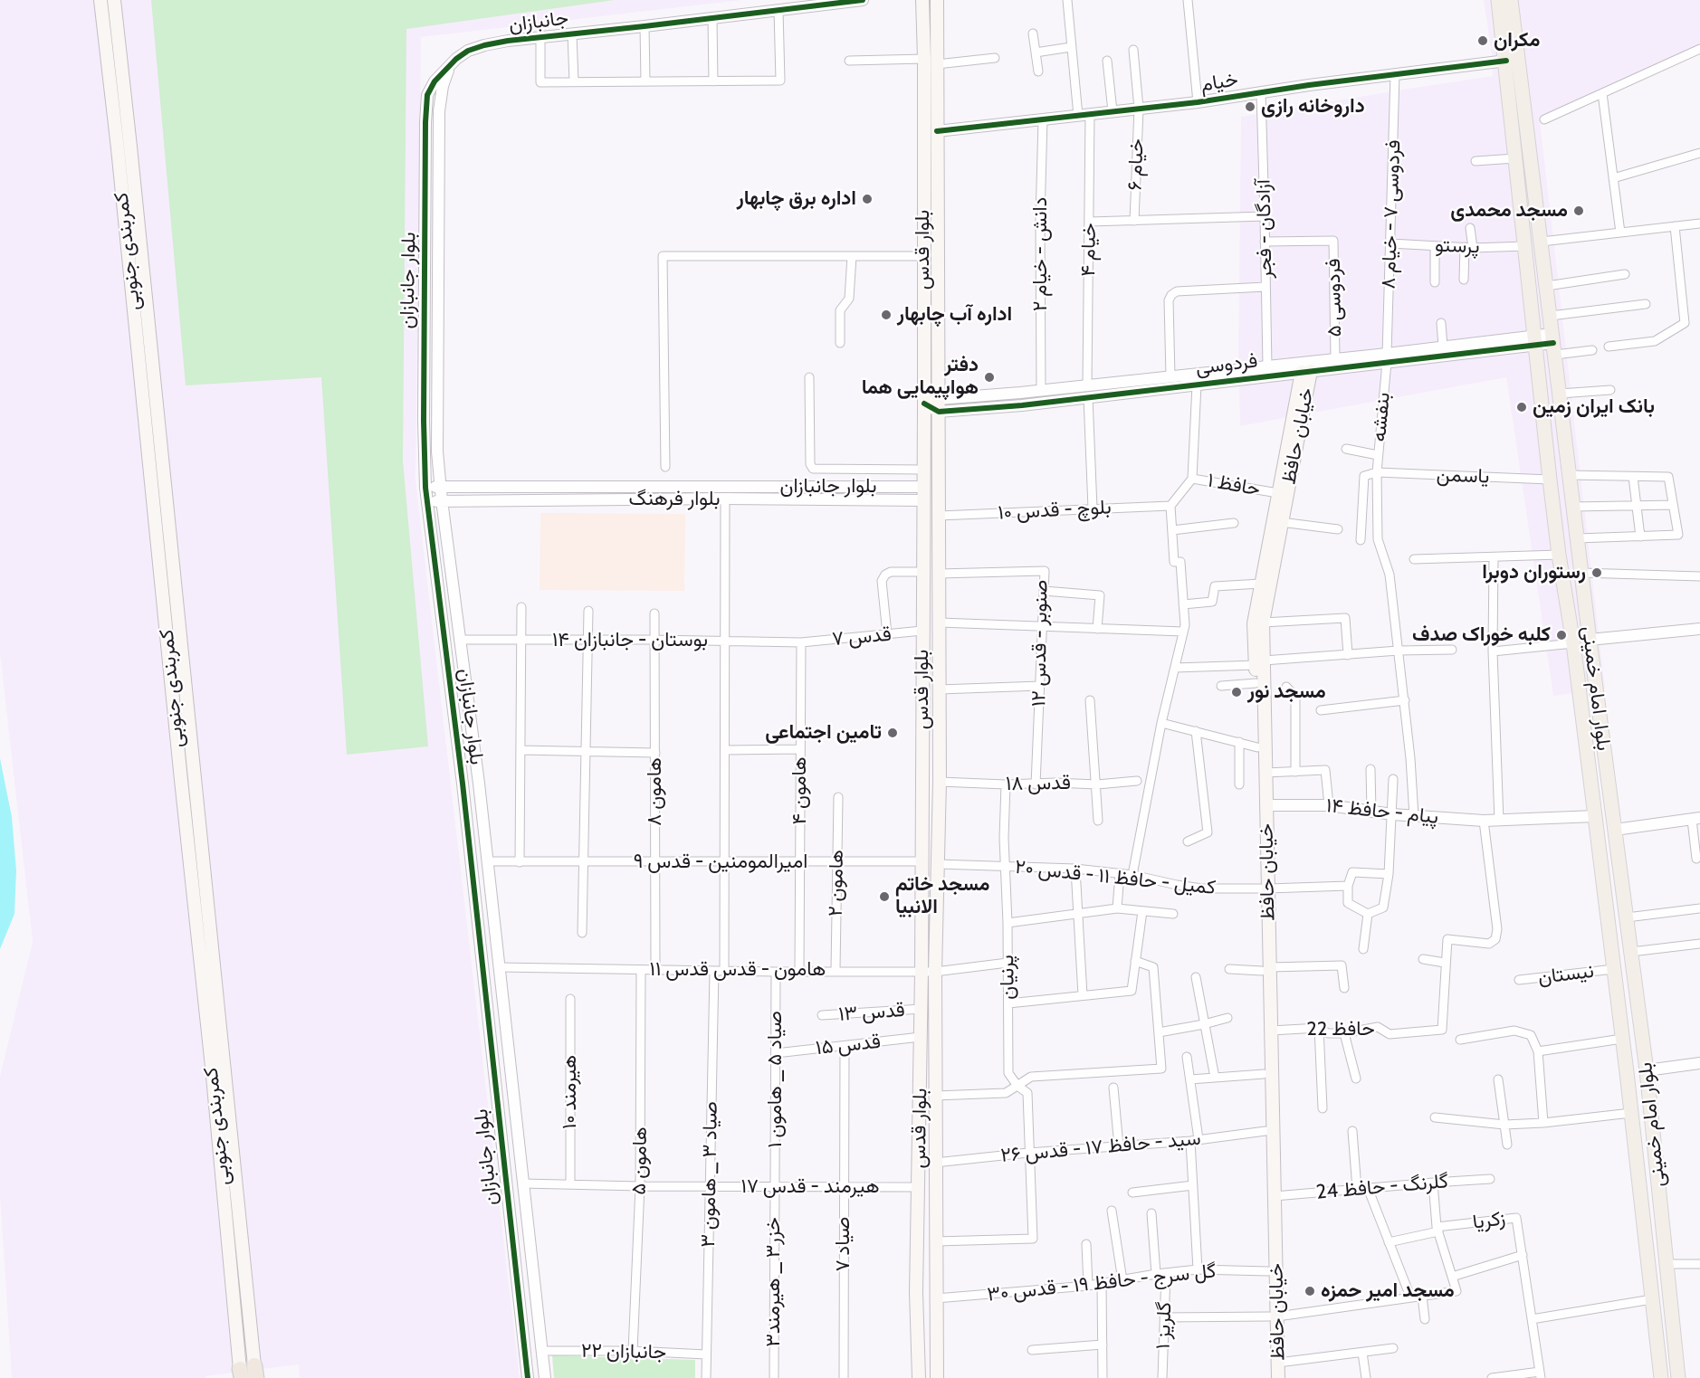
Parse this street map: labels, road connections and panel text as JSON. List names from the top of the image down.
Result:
{
  "streets": {
    "main road": [
      "بلوار قدس",
      "کمربندی جنوبی",
      "خیابان حافظ",
      "بلوار امام خمینی"
    ],
    "street": [
      "جانبازان",
      "خیام",
      "خیام ۶",
      "فردوسی ۷ - خیام ۸",
      "آزادگان - فجر",
      "پرستو",
      "خیام ۴",
      "دانش - خیام ۲",
      "بلوار جانبازان",
      "فردوسی ۵",
      "فردوسی",
      "بنفشه",
      "یاسمن",
      "حافظ ۱",
      "بلوار فرهنگ",
      "بلوچ - قدس ۱۰",
      "قدس ۷",
      "بوستان - جانبازان ۱۴",
      "صنوبر - قدس ۱۲",
      "قدس ۱۸",
      "هامون ۴",
      "هامون ۸",
      "پیام - حافظ ۱۴",
      "امیرالمومنین - قدس ۹",
      "کمیل - حافظ ۱۱ - قدس ۲۰",
      "هامون ۲",
      "هامون - قدس قدس ۱۱",
      "نیستان",
      "پرنیان",
      "قدس ۱۳",
      "حافظ 22",
      "قدس ۱۵",
      "صیاد ۵ _ هامون ۱",
      "هیرمند ۱۰",
      "سید - حافظ ۱۷ - قدس ۲۶",
      "هامون ۵",
      "صیاد ۳ _ هامون ۳",
      "هیرمند - قدس ۱۷",
      "گلرنگ - حافظ 24",
      "زکریا",
      "صیاد ۷",
      "خزر۳ _ هیرمند۳",
      "گل سرج - حافظ ۱۹ - قدس ۳۰",
      "گلریز ۱",
      "جانبازان ۲۲"
    ]
  },
  "crossings": [
    ["جانبازان", "بلوار جانبازان"],
    ["خیام", "خیام ۶"],
    ["خیام", "فردوسی ۷ - خیام ۸"],
    ["خیام", "آزادگان - فجر"],
    ["خیام", "بلوار قدس"],
    ["خیام", "خیام ۴"],
    ["خیام", "دانش - خیام ۲"],
    ["خیام", "بلوار امام خمینی"],
    ["فردوسی ۷ - خیام ۸", "پرستو"],
    ["فردوسی ۷ - خیام ۸", "فردوسی"],
    ["فردوسی ۷ - خیام ۸", "بنفشه"],
    ["آزادگان - فجر", "فردوسی ۵"],
    ["آزادگان - فجر", "فردوسی"],
    ["پرستو", "بلوار امام خمینی"],
    ["بلوار قدس", "بلوار جانبازان"],
    ["بلوار قدس", "فردوسی"],
    ["بلوار قدس", "بلوار فرهنگ"],
    ["بلوار قدس", "بلوچ - قدس ۱۰"],
    ["بلوار قدس", "قدس ۷"],
    ["بلوار قدس", "صنوبر - قدس ۱۲"],
    ["بلوار قدس", "قدس ۱۸"],
    ["بلوار قدس", "امیرالمومنین - قدس ۹"],
    ["بلوار قدس", "کمیل - حافظ ۱۱ - قدس ۲۰"],
    ["بلوار قدس", "هامون - قدس قدس ۱۱"],
    ["بلوار قدس", "قدس ۱۳"],
    ["بلوار قدس", "قدس ۱۵"],
    ["بلوار قدس", "سید - حافظ ۱۷ - قدس ۲۶"],
    ["بلوار قدس", "هیرمند - قدس ۱۷"],
    ["بلوار قدس", "گل سرج - حافظ ۱۹ - قدس ۳۰"],
    ["خیام ۴", "فردوسی"],
    ["دانش - خیام ۲", "فردوسی"],
    ["بلوار جانبازان", "بلوار فرهنگ"],
    ["بلوار جانبازان", "بوستان - جانبازان ۱۴"],
    ["بلوار جانبازان", "امیرالمومنین - قدس ۹"],
    ["بلوار جانبازان", "هامون - قدس قدس ۱۱"],
    ["بلوار جانبازان", "هیرمند - قدس ۱۷"],
    ["بلوار جانبازان", "جانبازان ۲۲"],
    ["فردوسی ۵", "فردوسی"],
    ["فردوسی", "بنفشه"],
    ["فردوسی", "خیابان حافظ"],
    ["فردوسی", "بلوار امام خمینی"],
    ["بنفشه", "یاسمن"],
    ["بنفشه", "پیام - حافظ ۱۴"],
    ["خیابان حافظ", "حافظ ۱"],
    ["خیابان حافظ", "پیام - حافظ ۱۴"],
    ["خیابان حافظ", "کمیل - حافظ ۱۱ - قدس ۲۰"],
    ["خیابان حافظ", "حافظ 22"],
    ["خیابان حافظ", "سید - حافظ ۱۷ - قدس ۲۶"],
    ["خیابان حافظ", "گلرنگ - حافظ 24"],
    ["خیابان حافظ", "گل سرج - حافظ ۱۹ - قدس ۳۰"],
    ["یاسمن", "بلوار امام خمینی"],
    ["حافظ ۱", "بلوچ - قدس ۱۰"],
    ["قدس ۷", "بوستان - جانبازان ۱۴"],
    ["قدس ۷", "هامون ۴"],
    ["بوستان - جانبازان ۱۴", "هامون ۴"],
    ["بوستان - جانبازان ۱۴", "هامون ۸"],
    ["صنوبر - قدس ۱۲", "قدس ۱۸"],
    ["بلوار امام خمینی", "پیام - حافظ ۱۴"],
    ["بلوار امام خمینی", "نیستان"],
    ["قدس ۱۸", "پرنیان"],
    ["هامون ۴", "امیرالمومنین - قدس ۹"],
    ["هامون ۴", "هامون - قدس قدس ۱۱"],
    ["هامون ۸", "امیرالمومنین - قدس ۹"],
    ["هامون ۸", "هامون - قدس قدس ۱۱"],
    ["امیرالمومنین - قدس ۹", "هامون ۲"],
    ["کمیل - حافظ ۱۱ - قدس ۲۰", "پرنیان"],
    ["هامون ۲", "هامون - قدس قدس ۱۱"],
    ["هامون - قدس قدس ۱۱", "پرنیان"],
    ["هامون - قدس قدس ۱۱", "صیاد ۵ _ هامون ۱"],
    ["هامون - قدس قدس ۱۱", "هامون ۵"],
    ["هامون - قدس قدس ۱۱", "صیاد ۳ _ هامون ۳"],
    ["پرنیان", "سید - حافظ ۱۷ - قدس ۲۶"],
    ["قدس ۱۵", "صیاد ۵ _ هامون ۱"],
    ["قدس ۱۵", "صیاد ۷"],
    ["صیاد ۵ _ هامون ۱", "هیرمند - قدس ۱۷"],
    ["صیاد ۵ _ هامون ۱", "خزر۳ _ هیرمند۳"],
    ["هیرمند ۱۰", "هیرمند - قدس ۱۷"],
    ["هامون ۵", "هیرمند - قدس ۱۷"],
    ["هامون ۵", "جانبازان ۲۲"],
    ["صیاد ۳ _ هامون ۳", "هیرمند - قدس ۱۷"],
    ["صیاد ۳ _ هامون ۳", "جانبازان ۲۲"],
    ["هیرمند - قدس ۱۷", "صیاد ۷"],
    ["هیرمند - قدس ۱۷", "خزر۳ _ هیرمند۳"],
    ["گل سرج - حافظ ۱۹ - قدس ۳۰", "گلریز ۱"]
  ],
  "places": [
    "مکران",
    "داروخانه رازی",
    "اداره برق چابهار",
    "مسجد محمدی",
    "اداره آب چابهار",
    "دفتر هواپیمایی هما",
    "بانک ایران زمین",
    "رستوران دوبرا",
    "کلبه خوراک صدف",
    "مسجد نور",
    "تامین اجتماعی",
    "مسجد خاتم الانبیا",
    "مسجد امیر حمزه"
  ]
}
